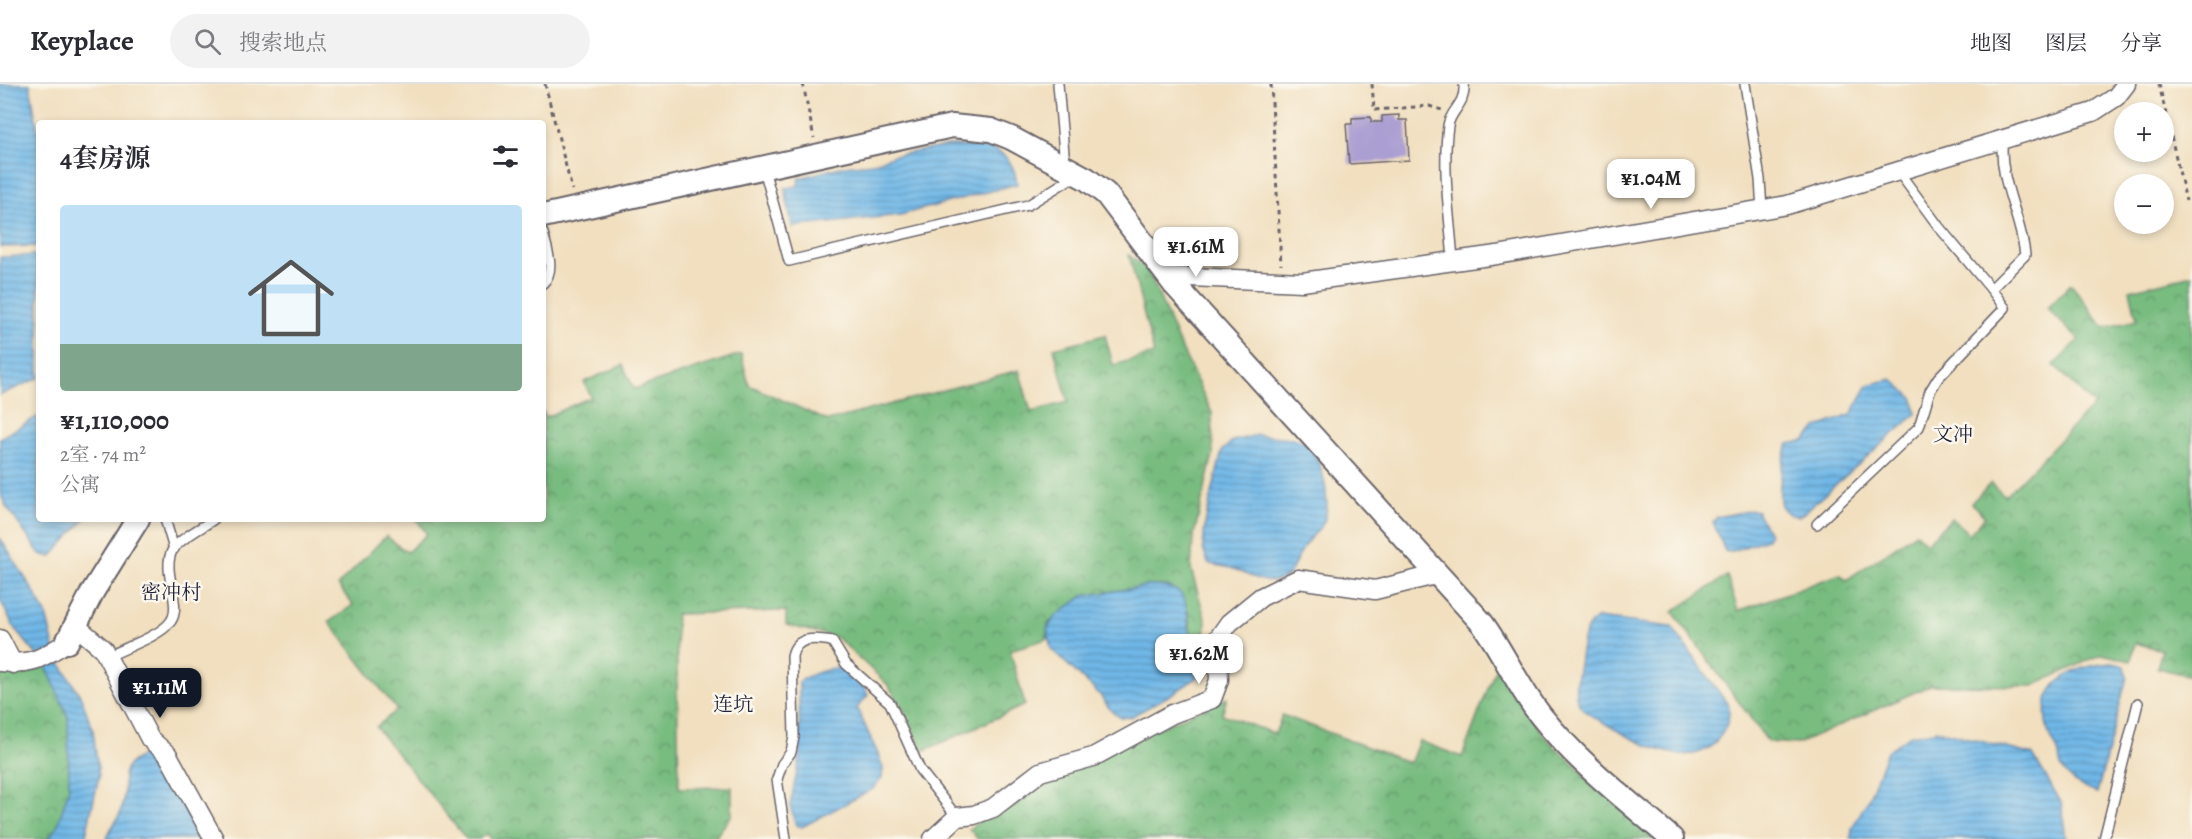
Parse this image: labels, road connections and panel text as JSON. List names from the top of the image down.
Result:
{
  "districts": ["文冲", "密冲村", "连坑"],
  "page": {
    "header": "Keyplace",
    "search": "搜索地点",
    "nav": ["地图", "图层", "分享"],
    "map_buttons": ["+", "−"],
    "heading": "4套房源",
    "price": [
      "¥1.04M",
      "¥1.61M",
      "¥1.62M",
      "¥1.11M"
    ],
    "list": [
      {
        "name": "¥1,110,000",
        "note": "2室 · 74 m² · 公寓"
      }
    ]
  }
}
